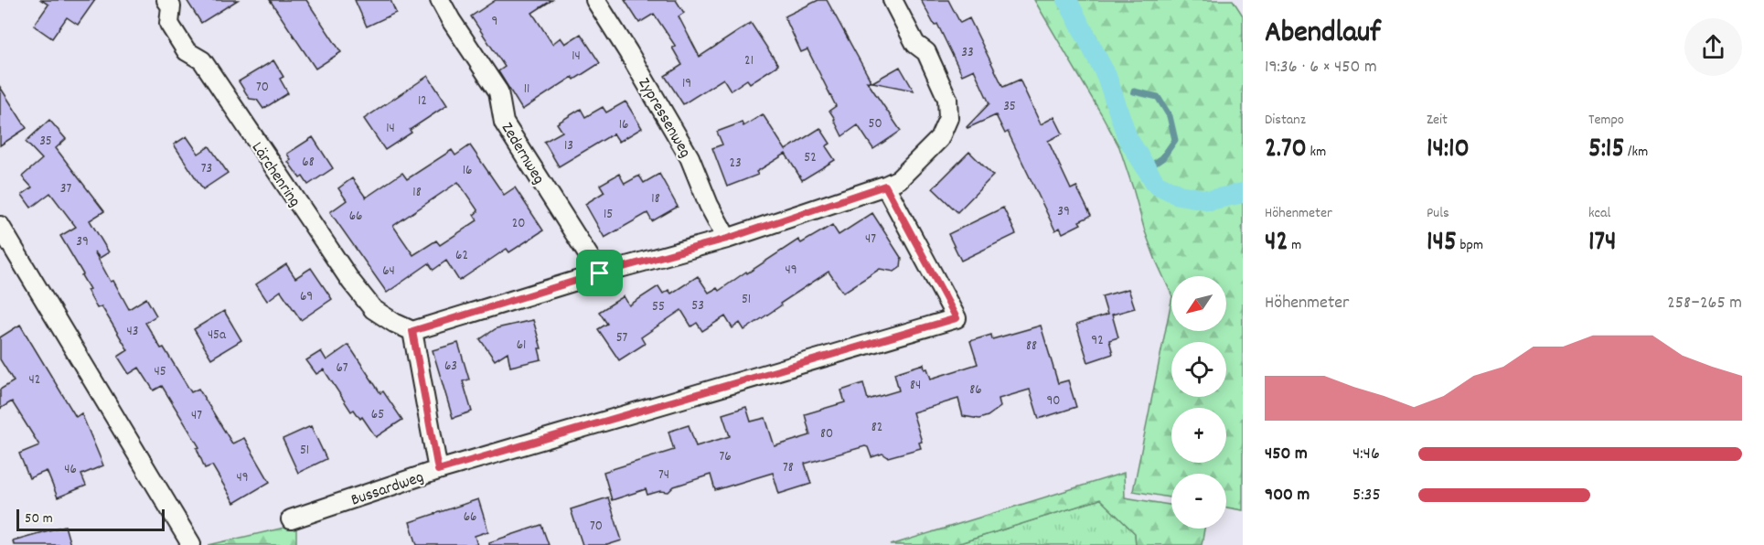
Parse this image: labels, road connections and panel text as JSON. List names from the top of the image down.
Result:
{
  "streets": {
    "street": [
      "Zypressenweg",
      "Zedernweg",
      "Lärchenring",
      "Bussardweg"
    ]
  },
  "house_numbers": [
    "9",
    "33",
    "14",
    "21",
    "19",
    "70",
    "11",
    "12",
    "35",
    "50",
    "16",
    "14",
    "35",
    "13",
    "52",
    "68",
    "23",
    "73",
    "16",
    "37",
    "18",
    "18",
    "39",
    "15",
    "66",
    "20",
    "47",
    "39",
    "62",
    "49",
    "64",
    "69",
    "51",
    "53",
    "55",
    "43",
    "45a",
    "57",
    "92",
    "61",
    "88",
    "63",
    "67",
    "45",
    "42",
    "84",
    "86",
    "90",
    "65",
    "47",
    "82",
    "80",
    "51",
    "76",
    "78",
    "46",
    "74",
    "49",
    "66",
    "70"
  ],
  "scale_bar": "50 m",
  "north": "bottom left",
  "page": {
    "heading": ["Abendlauf", "19:36 · 6 × 450 m"],
    "stats": [
      ["Distanz", "2.70 km"],
      ["Zeit", "14:10"],
      ["Tempo", "5:15 /km"],
      ["Höhenmeter", "42 m"],
      ["Puls", "145 bpm"],
      ["kcal", "174"]
    ],
    "map_buttons": ["+", "−"],
    "chart": ["Höhenmeter", "258–265 m"],
    "list": [
      {
        "name": "450 m",
        "note": "4:46"
      },
      {
        "name": "900 m",
        "note": "5:35"
      }
    ],
    "scale": "50 m"
  }
}
